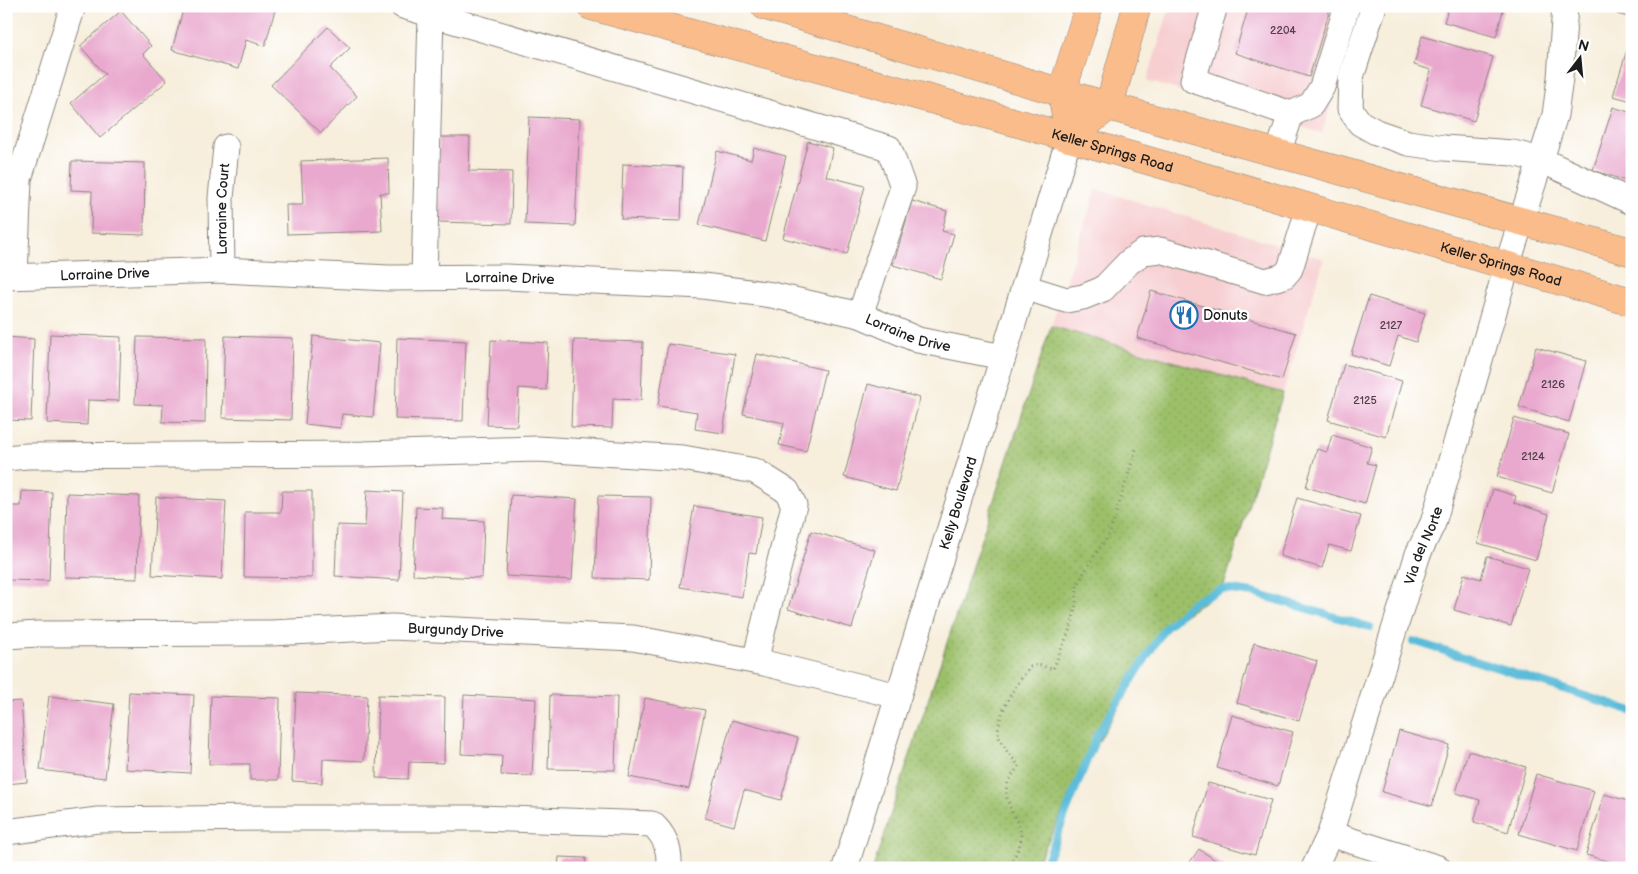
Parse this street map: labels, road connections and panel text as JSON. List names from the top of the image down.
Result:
{
  "streets": {
    "main road": ["Keller Springs Road", "Kelly Boulevard"],
    "street": [
      "Lorraine Court",
      "Lorraine Drive",
      "Via del Norte",
      "Burgundy Drive"
    ]
  },
  "crossings": [
    ["Keller Springs Road", "Kelly Boulevard"],
    ["Keller Springs Road", "Via del Norte"],
    ["Lorraine Court", "Lorraine Drive"],
    ["Lorraine Drive", "Kelly Boulevard"],
    ["Kelly Boulevard", "Burgundy Drive"]
  ],
  "places": {
    "restaurant": ["Donuts"]
  },
  "house_numbers": [
    "2204",
    "2127",
    "2126",
    "2125",
    "2124"
  ],
  "north": "top"
}
